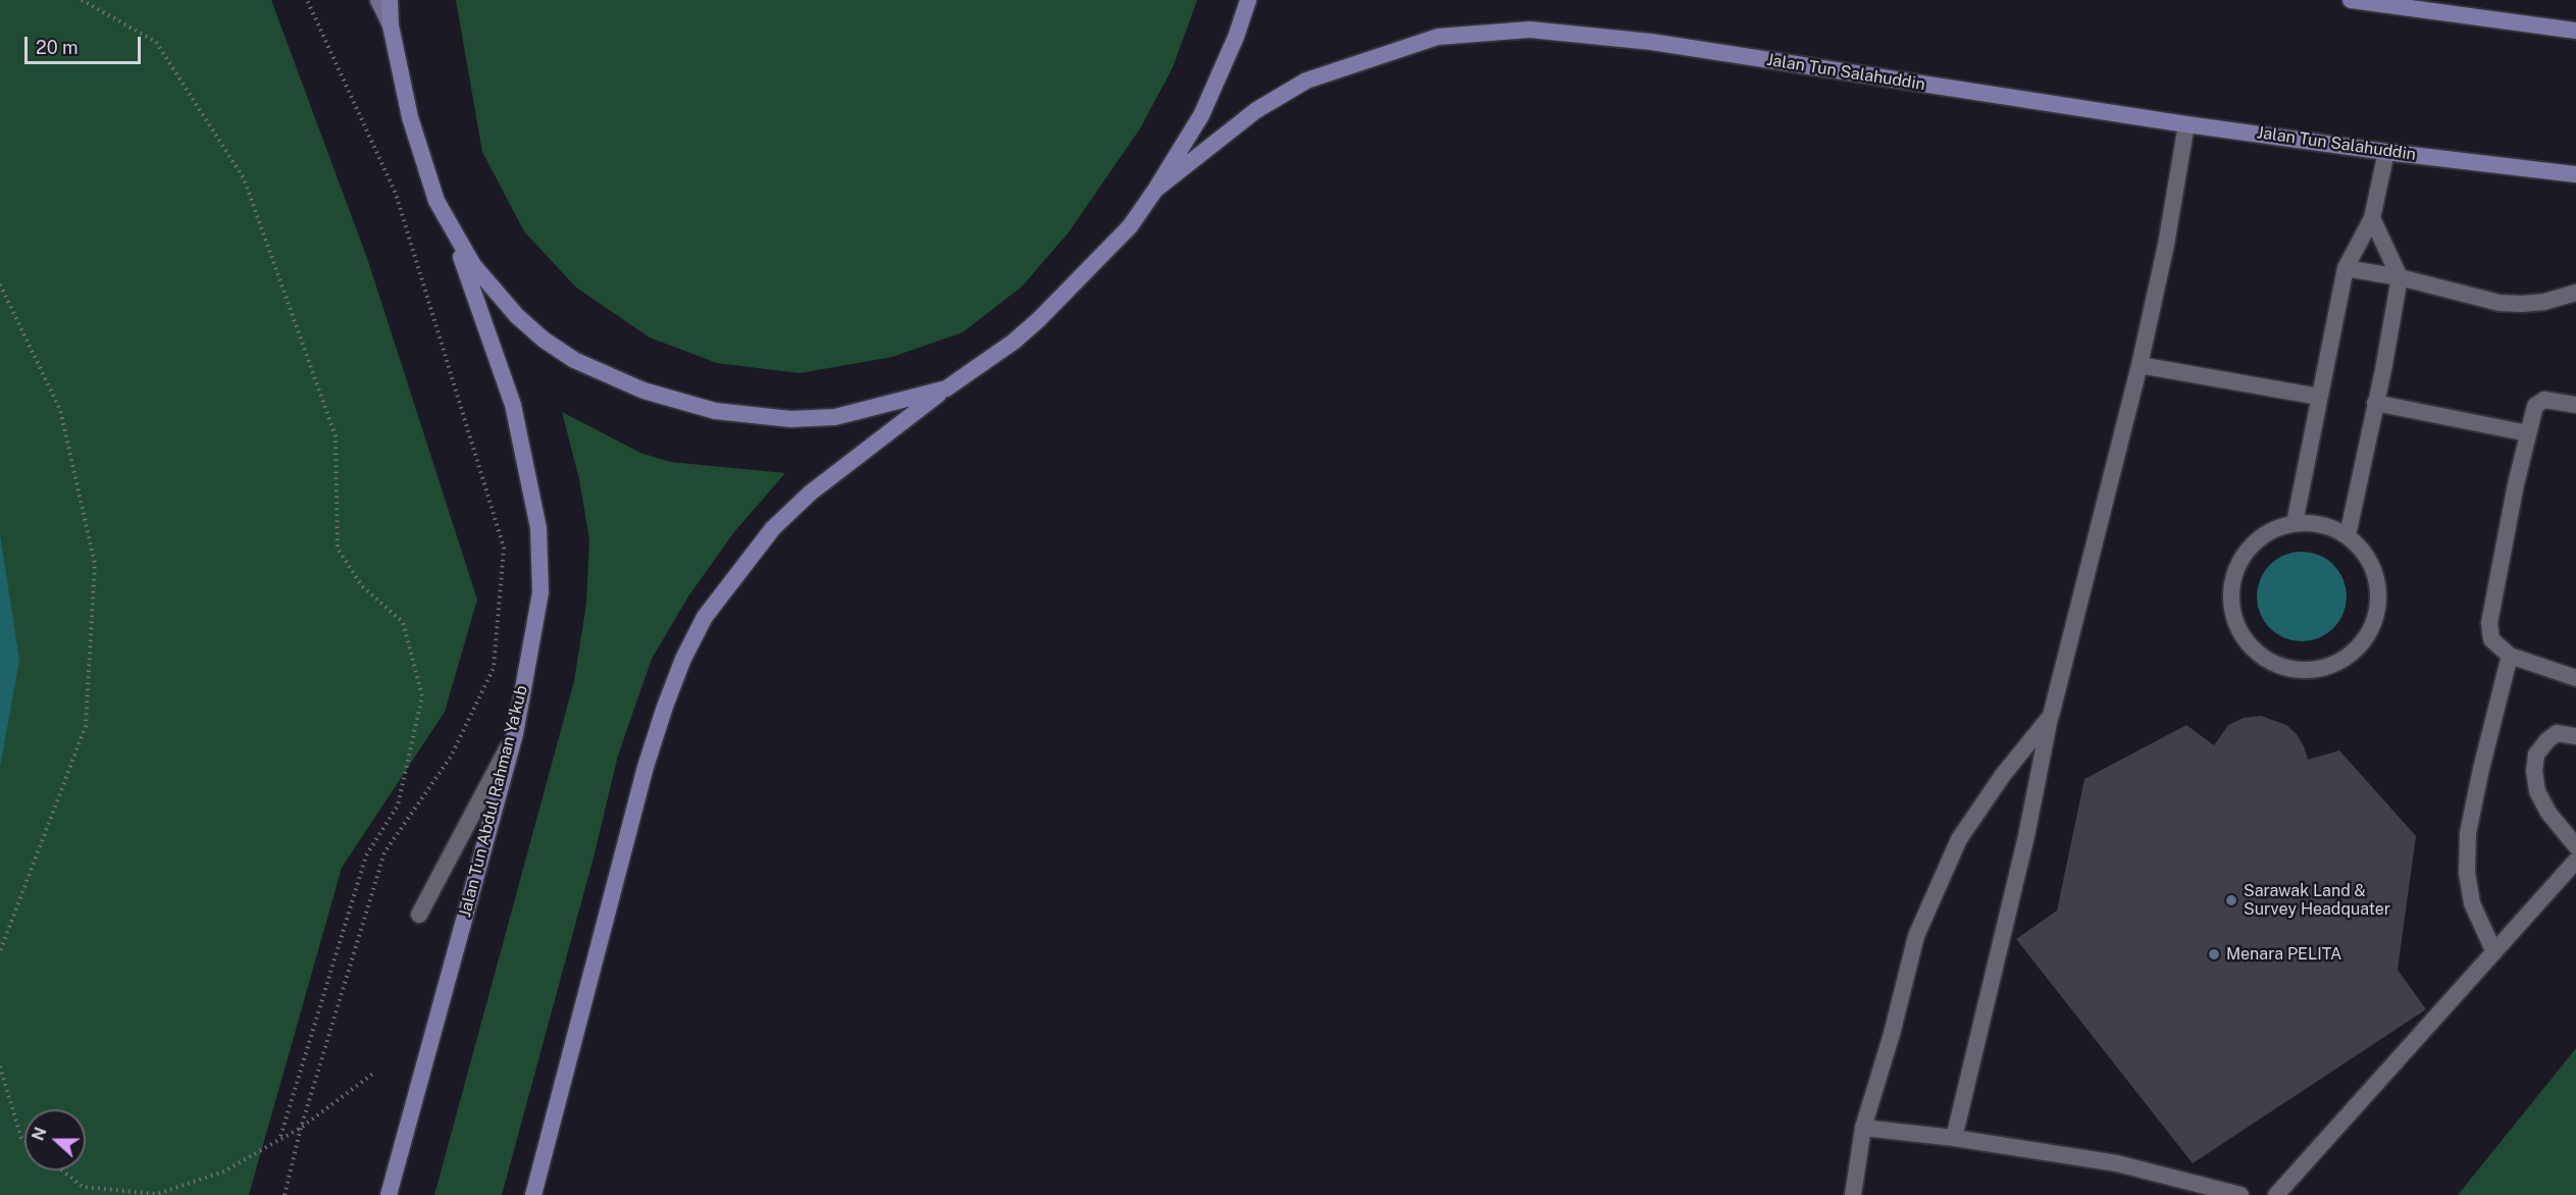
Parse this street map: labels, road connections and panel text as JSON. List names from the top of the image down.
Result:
{
  "streets": {
    "main road": ["Jalan Tun Salahuddin", "Jalan Tun Abdul Rahman Ya'kub"]
  },
  "places": ["Sarawak Land & Survey Headquater", "Menara PELITA"],
  "scale_bar": "20 m",
  "north": "left"
}
